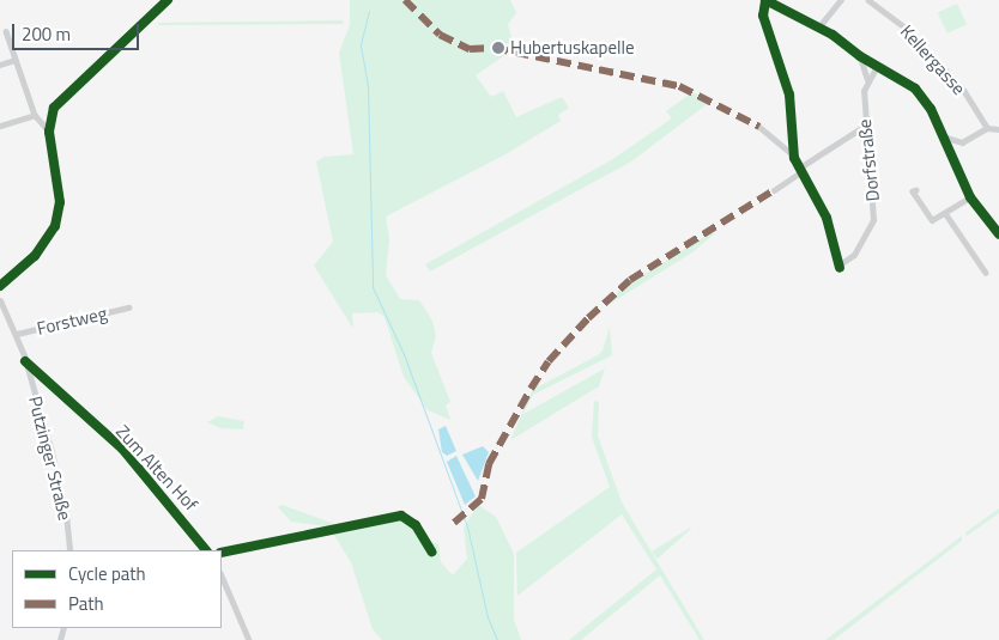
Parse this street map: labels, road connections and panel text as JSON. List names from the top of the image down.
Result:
{
  "streets": {
    "street": [
      "Kellergasse",
      "Dorfstraße",
      "Forstweg",
      "Putzinger Straße",
      "Zum Alten Hof"
    ]
  },
  "crossings": [
    ["Forstweg", "Putzinger Straße"],
    ["Putzinger Straße", "Zum Alten Hof"]
  ],
  "places": ["Hubertuskapelle"],
  "legend": ["Cycle path", "Path"],
  "scale_bar": "200 m"
}
